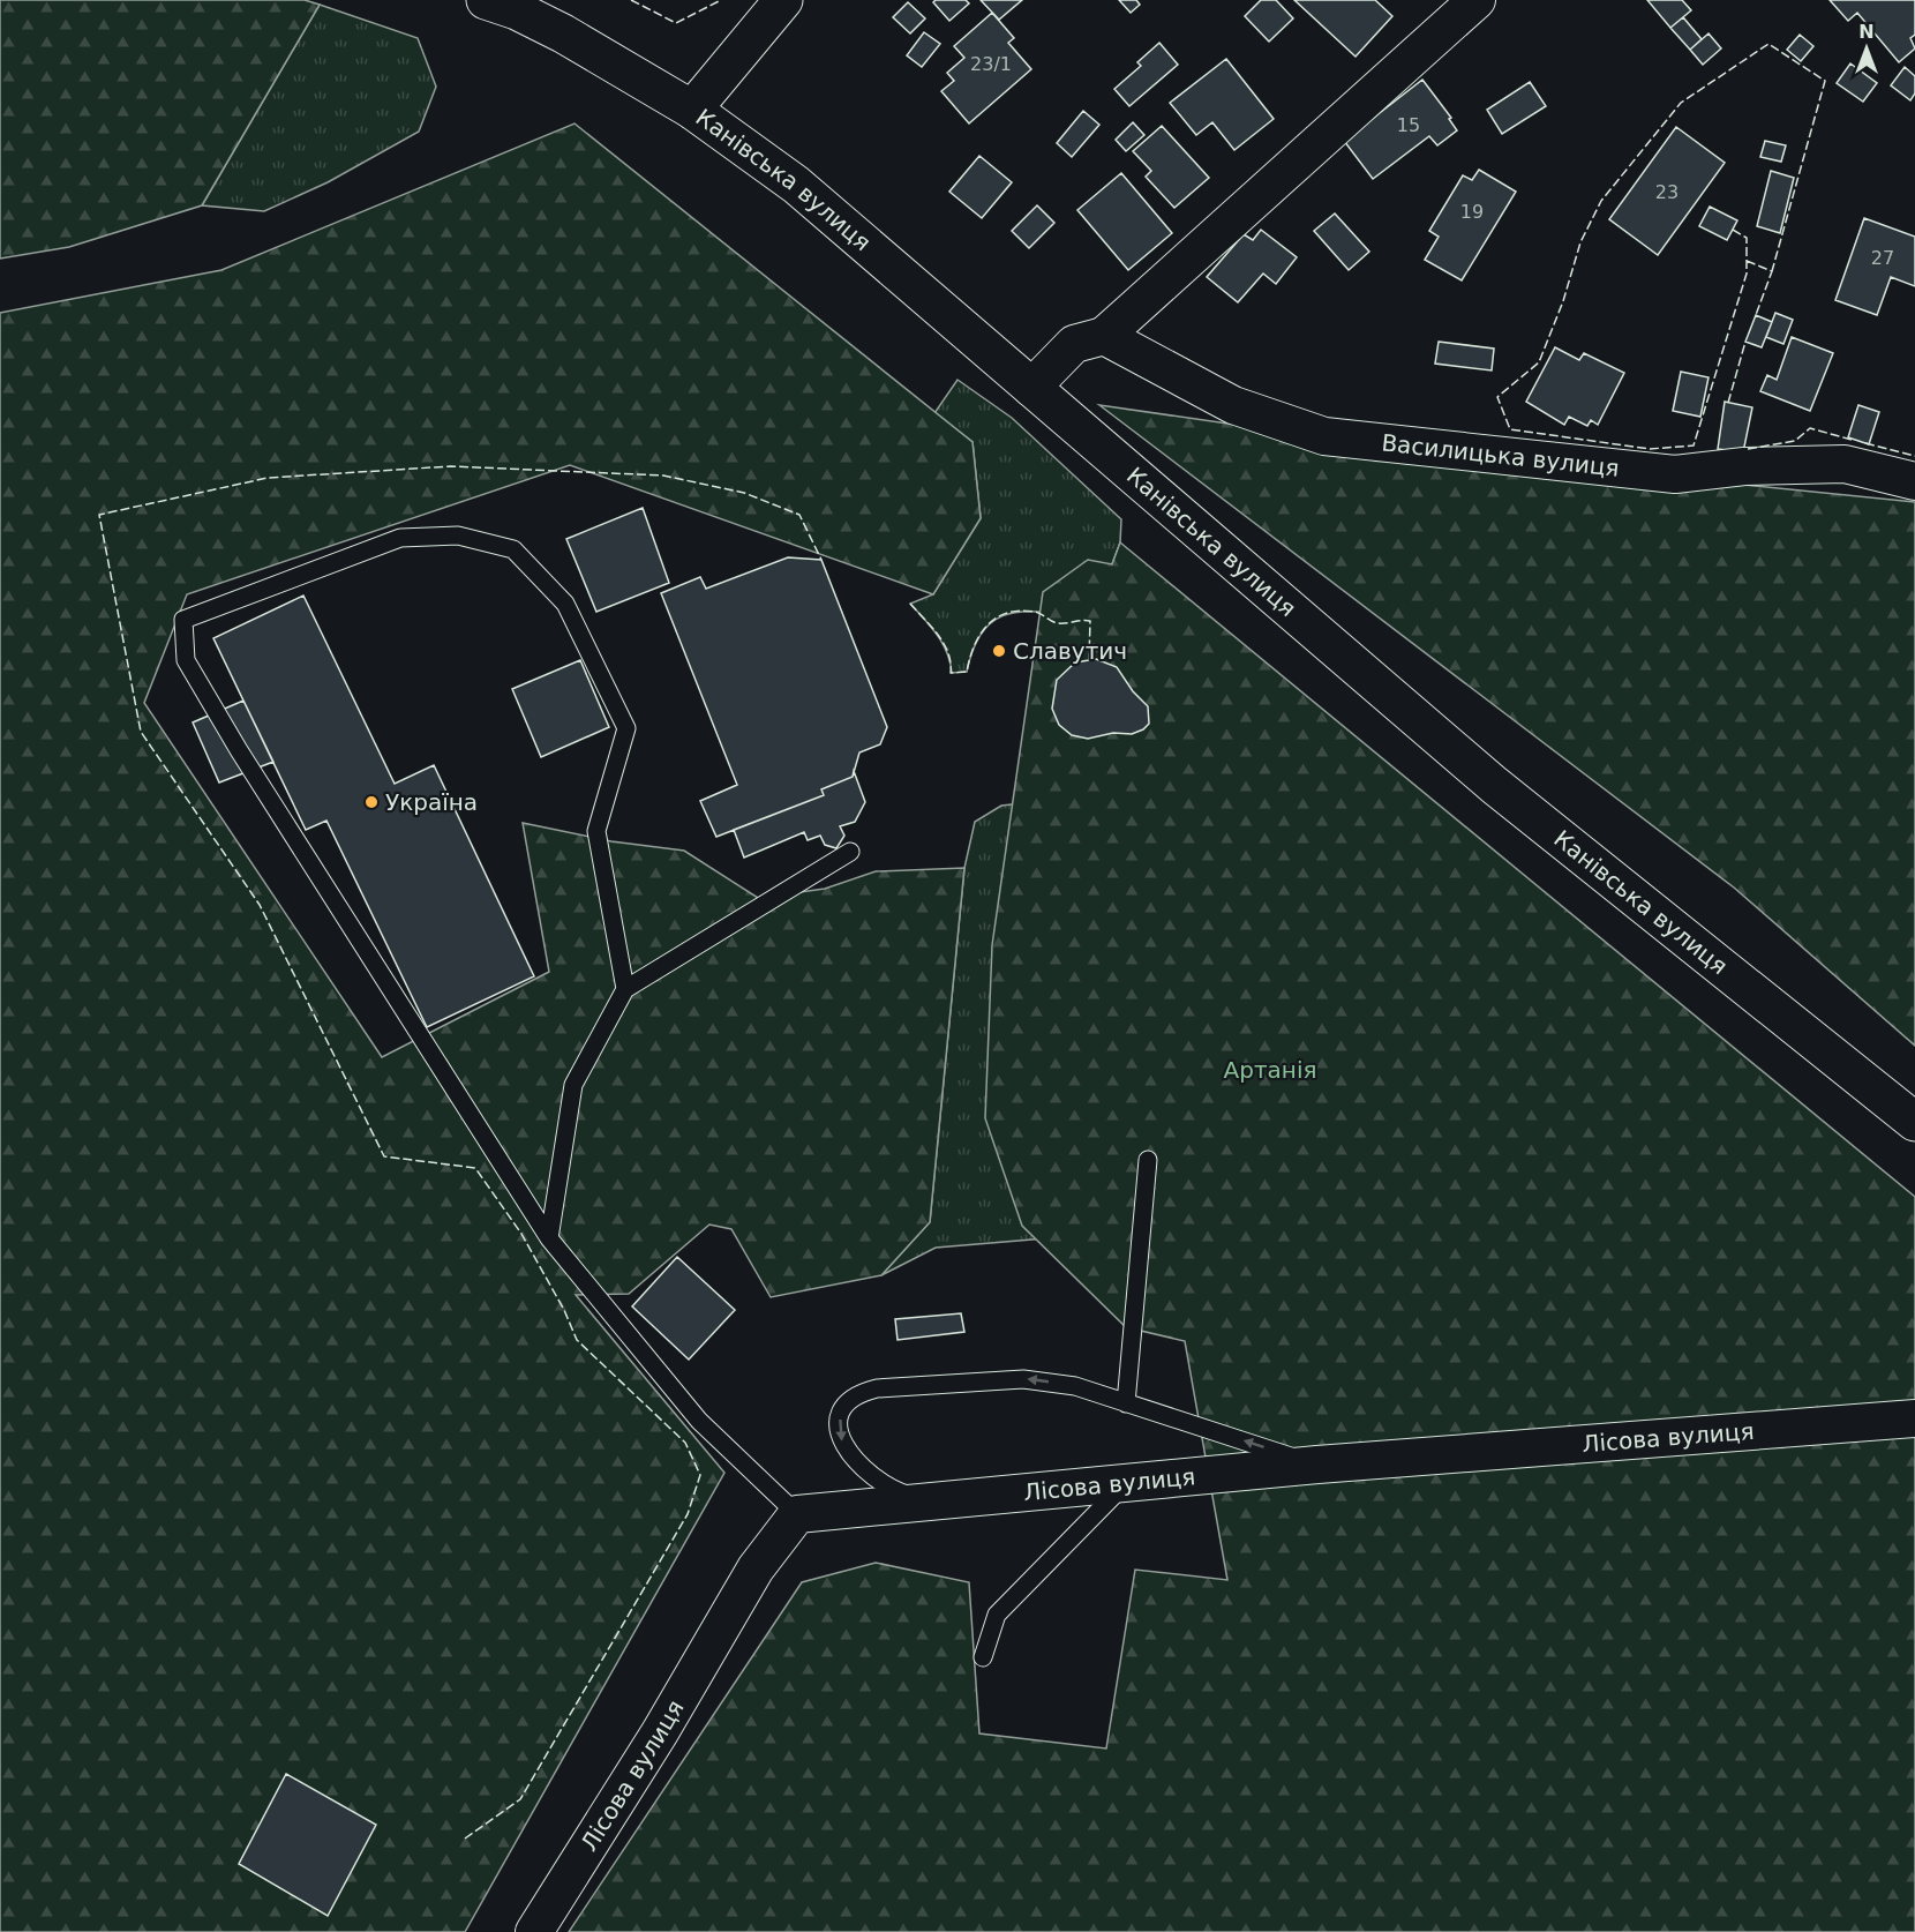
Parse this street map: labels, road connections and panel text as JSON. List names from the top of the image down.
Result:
{
  "streets": {
    "main road": ["Канівська вулиця"],
    "street": ["Василицька вулиця", "Лісова вулиця"]
  },
  "parks": ["Артанія"],
  "places": ["Славутич", "Україна"],
  "house_numbers": [
    "23/1",
    "15",
    "23",
    "19",
    "27"
  ],
  "north": "top"
}
